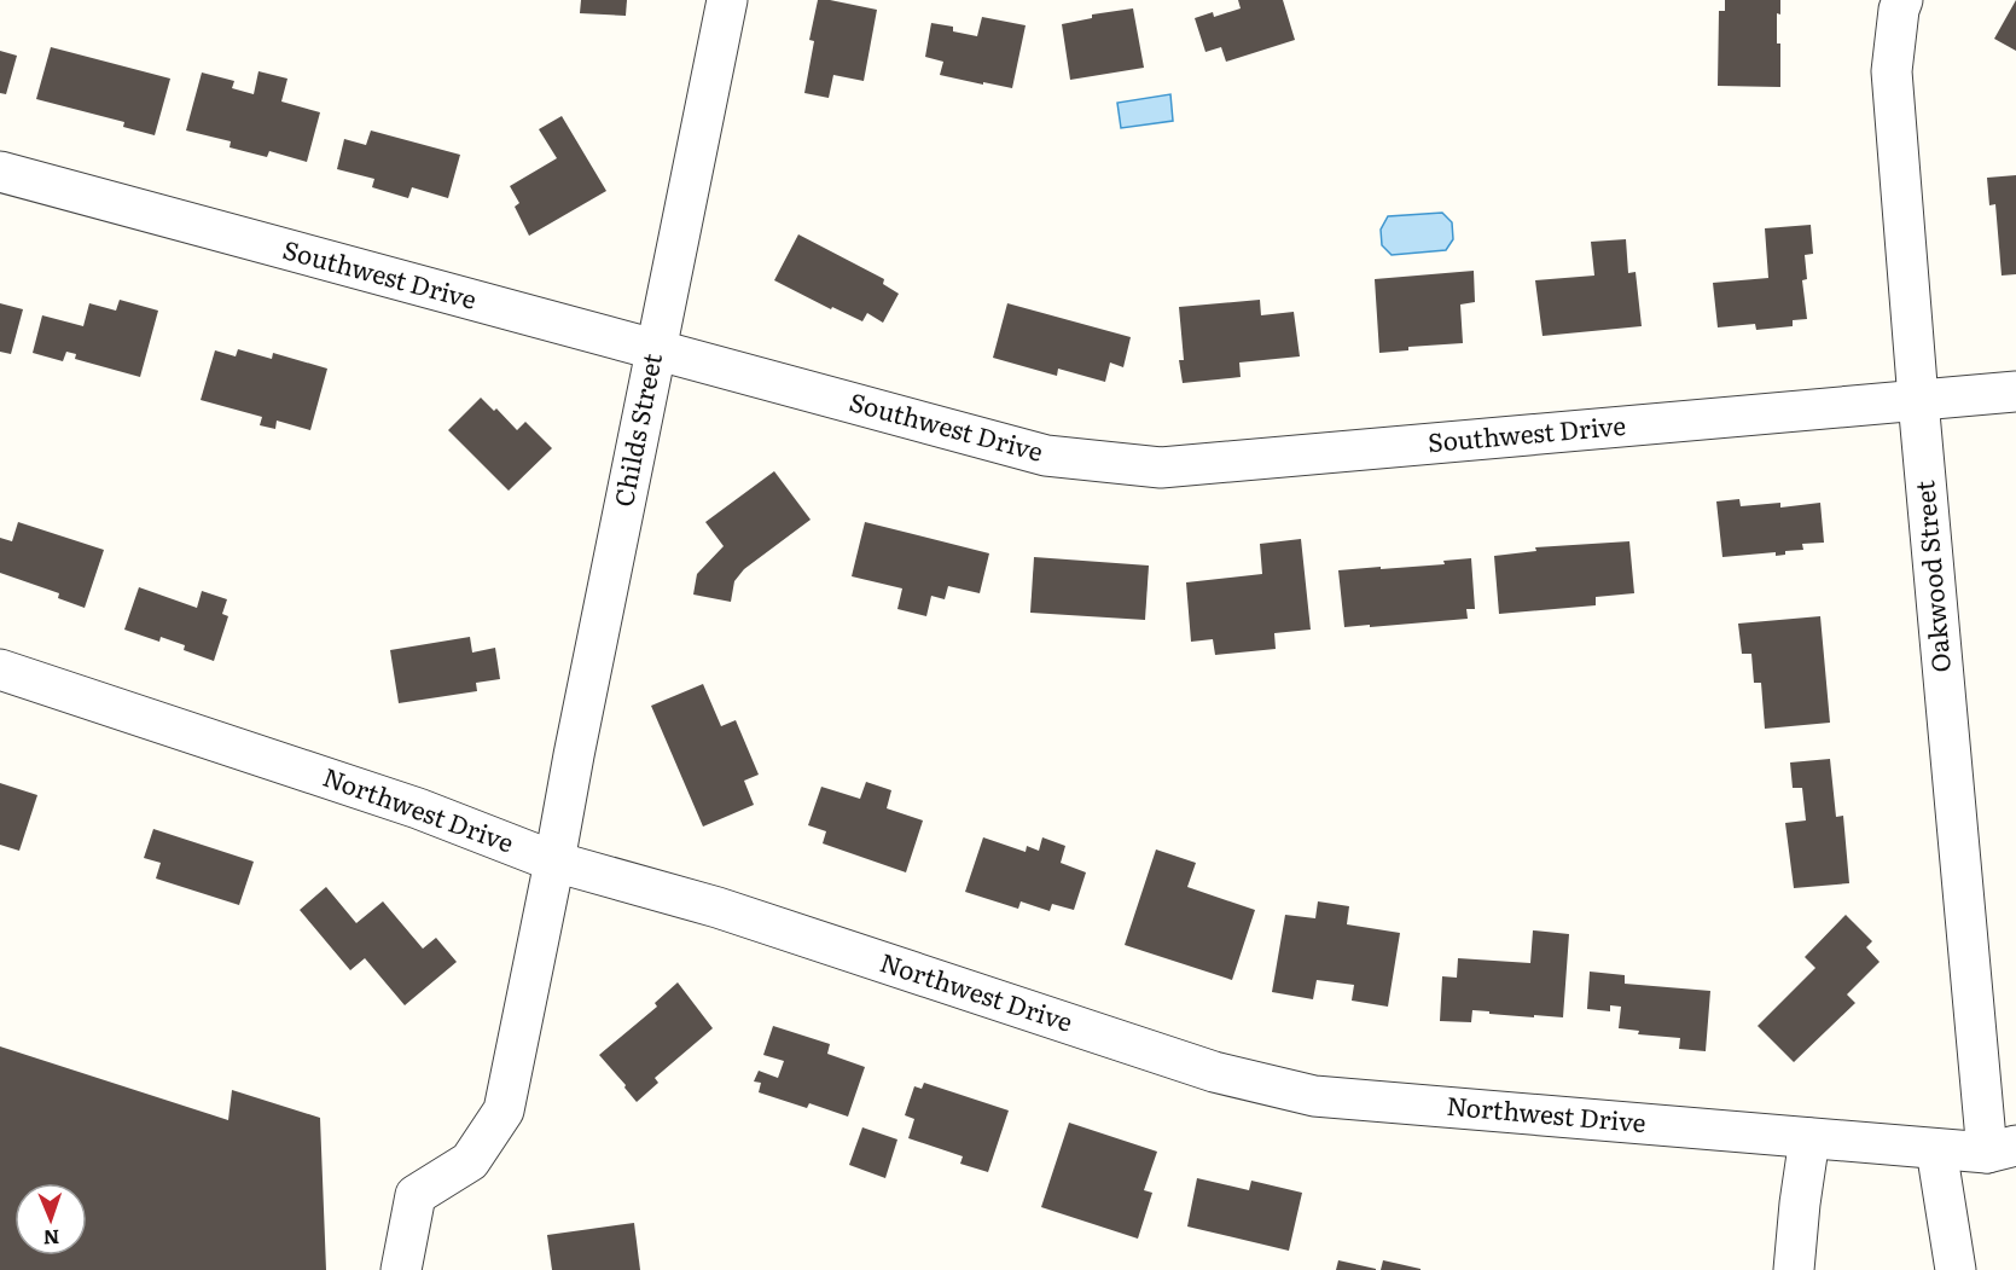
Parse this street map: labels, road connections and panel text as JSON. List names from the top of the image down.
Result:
{
  "streets": {
    "street": [
      "Southwest Drive",
      "Childs Street",
      "Oakwood Street",
      "Northwest Drive"
    ]
  },
  "crossings": [
    ["Southwest Drive", "Childs Street"],
    ["Southwest Drive", "Oakwood Street"],
    ["Childs Street", "Northwest Drive"],
    ["Oakwood Street", "Northwest Drive"]
  ],
  "north": "bottom"
}
